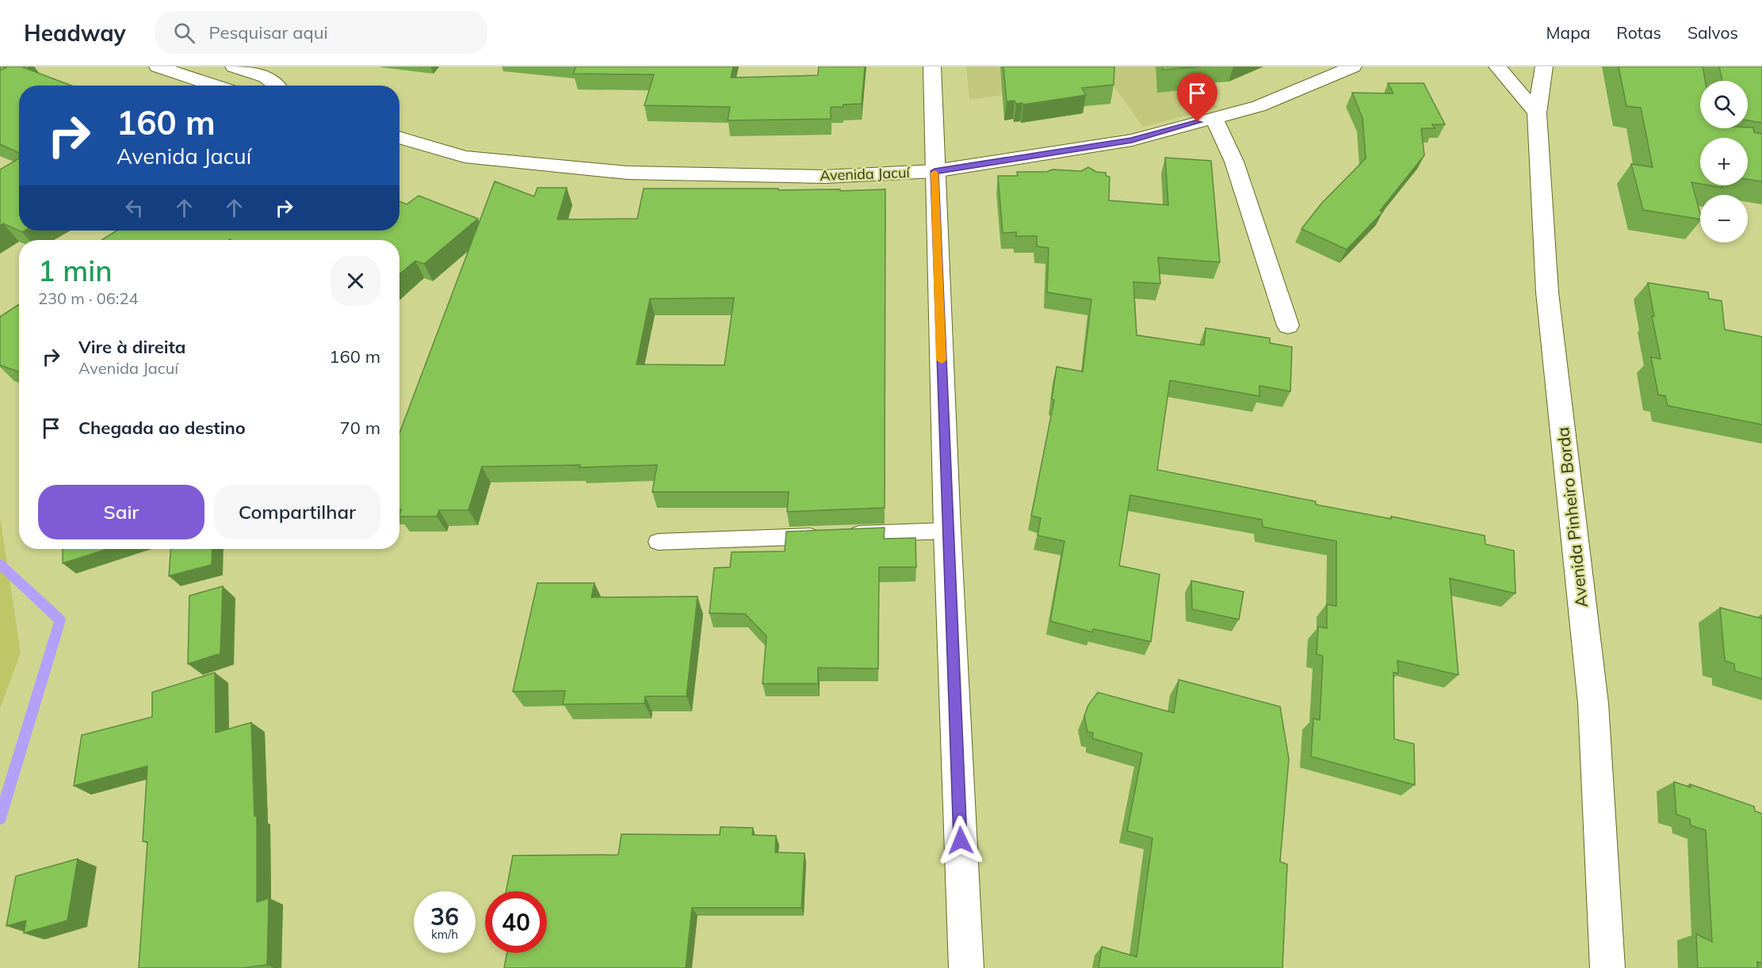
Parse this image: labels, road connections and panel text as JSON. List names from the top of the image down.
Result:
{
  "streets": {
    "street": ["Avenida Jacuí", "Avenida Pinheiro Borda"]
  },
  "page": {
    "header": "Headway",
    "search": "Pesquisar aqui",
    "nav": ["Mapa", "Rotas", "Salvos"],
    "map_buttons": ["+", "−"],
    "turn": ["160 m", "Avenida Jacuí"],
    "heading": ["1 min", "230 m · 06:24"],
    "list": [
      {
        "name": "Vire à direita",
        "note": "Avenida Jacuí",
        "value": "160 m"
      },
      {
        "name": "Chegada ao destino",
        "value": "70 m"
      }
    ],
    "buttons": ["Sair", "Compartilhar"],
    "speed": "36 km/h",
    "limit": "40"
  }
}
